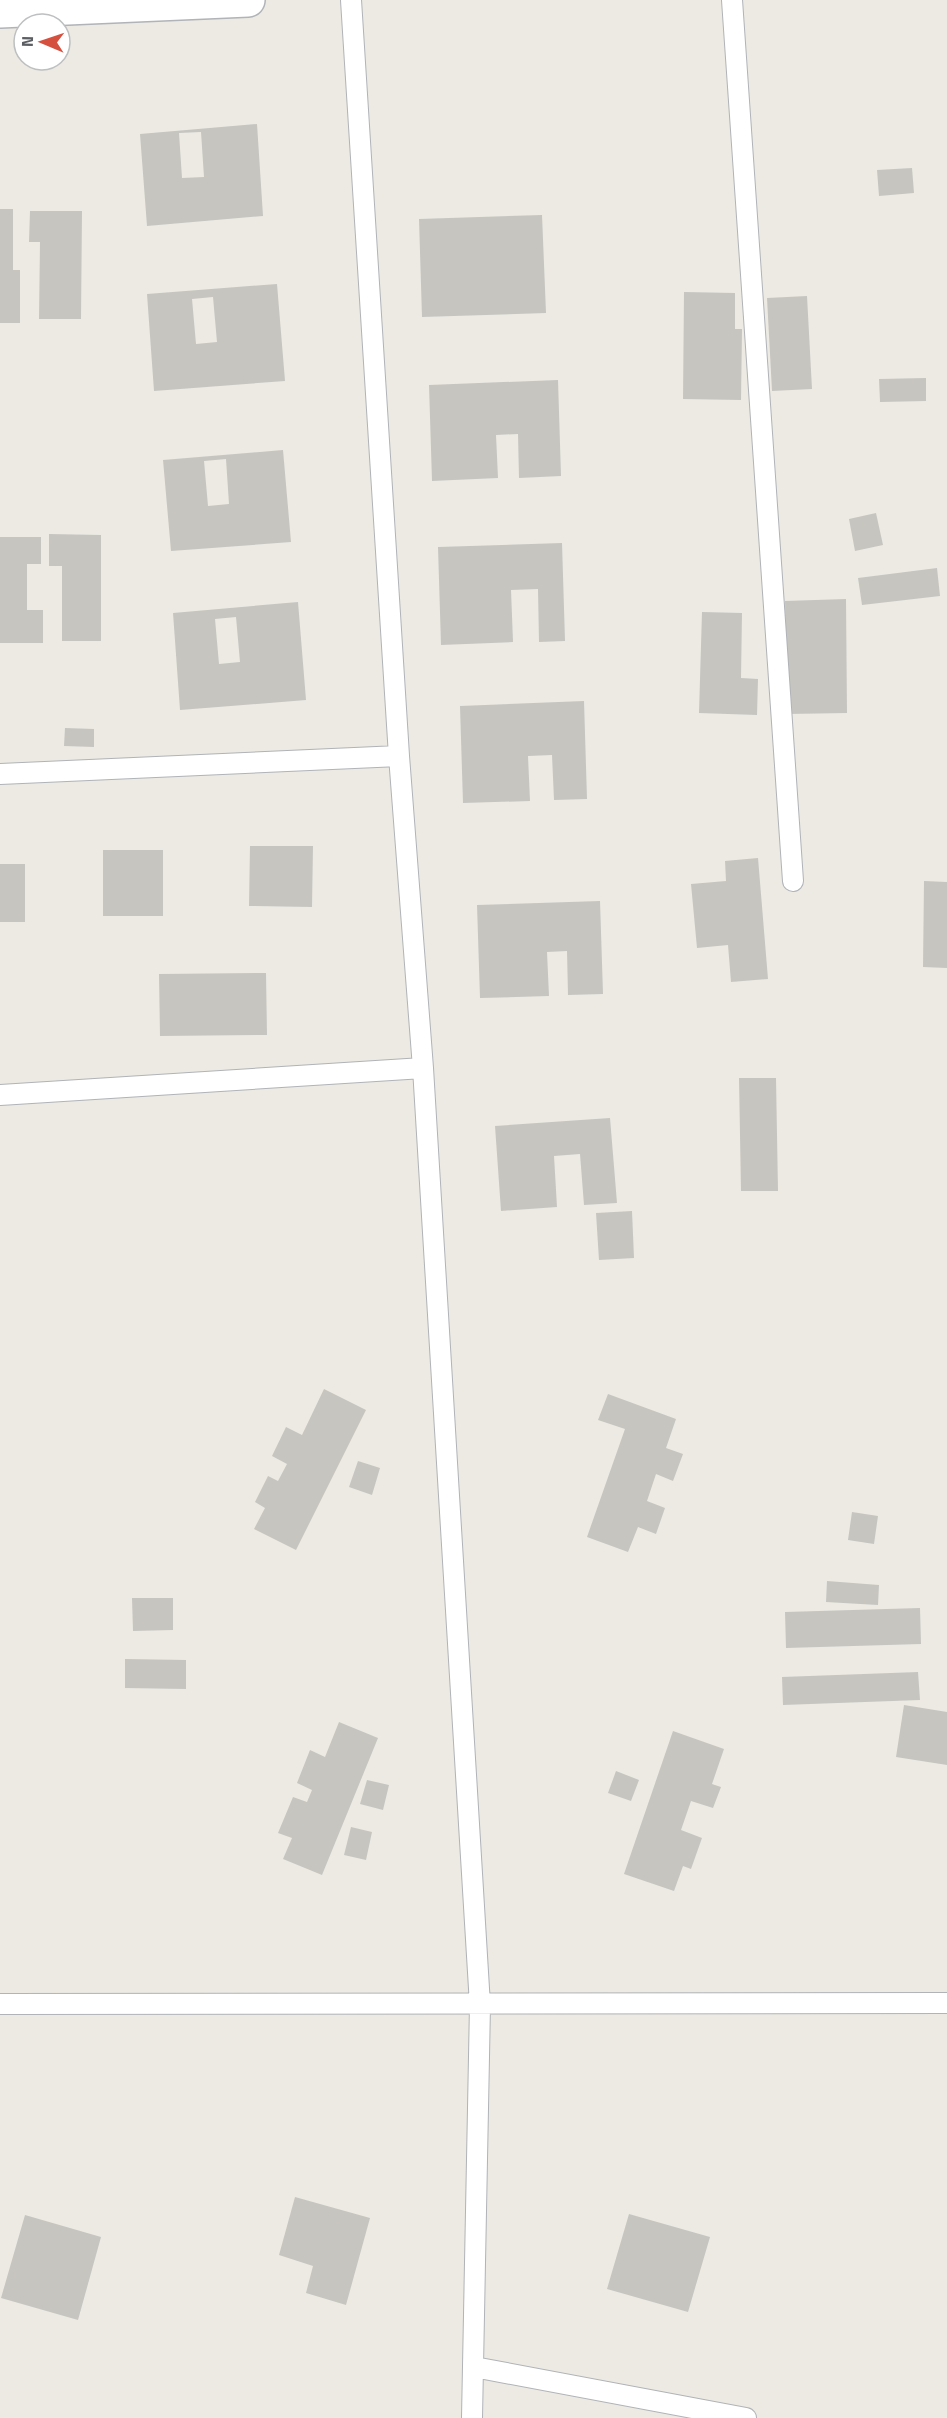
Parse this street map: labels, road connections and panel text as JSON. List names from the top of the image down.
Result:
{
  "north": "left"
}
